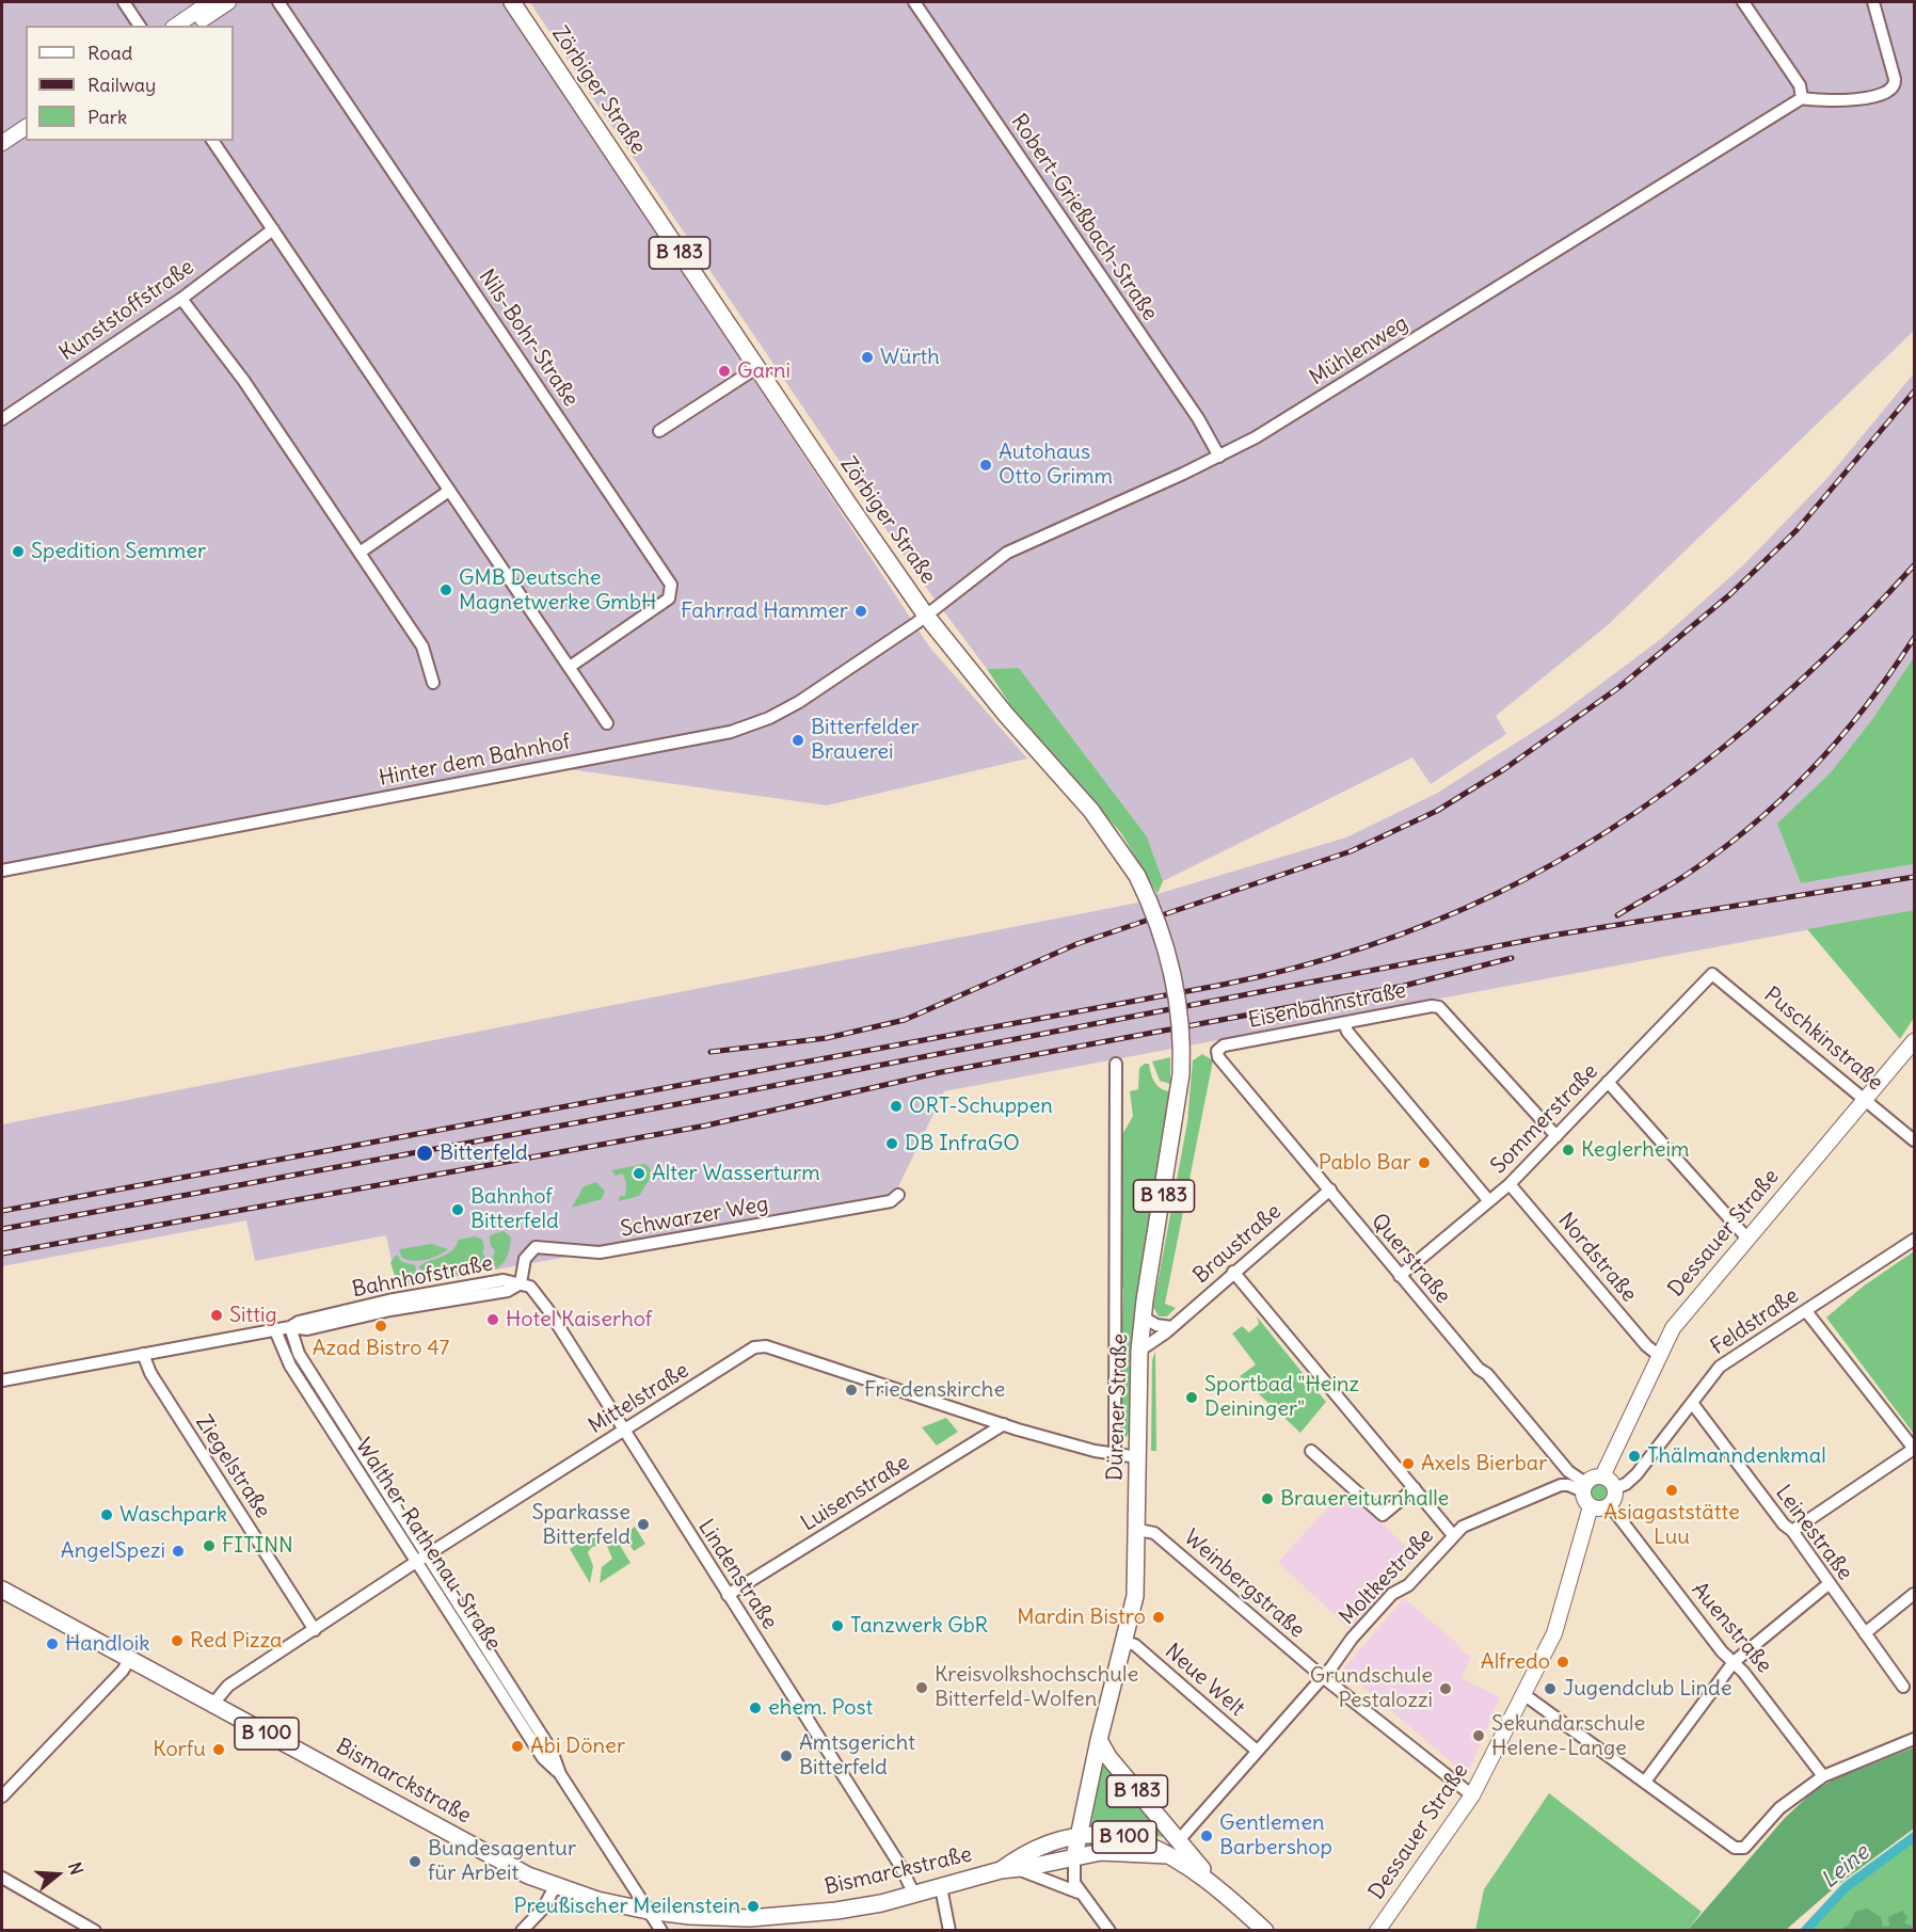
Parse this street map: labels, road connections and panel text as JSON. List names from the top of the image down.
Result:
{
  "streets": {
    "main road": [
      "Zörbiger Straße",
      "B 183",
      "Dürener Straße",
      "B 100",
      "Bismarckstraße"
    ],
    "street": [
      "Robert-Grießbach-Straße",
      "Kunststoffstraße",
      "Nils-Bohr-Straße",
      "Mühlenweg",
      "Hinter dem Bahnhof",
      "Eisenbahnstraße",
      "Puschkinstraße",
      "Sommerstraße",
      "Schwarzer Weg",
      "Dessauer Straße",
      "Braustraße",
      "Nordstraße",
      "Querstraße",
      "Bahnhofstraße",
      "Feldstraße",
      "Mittelstraße",
      "Ziegelstraße",
      "Luisenstraße",
      "Leinestraße",
      "Walther-Rathenau-Straße",
      "Lindenstraße",
      "Moltkestraße",
      "Weinbergstraße",
      "Auenstraße",
      "Neue Welt"
    ]
  },
  "crossings": [
    ["Zörbiger Straße", "Mühlenweg"],
    ["Zörbiger Straße", "Hinter dem Bahnhof"],
    ["Zörbiger Straße", "Dürener Straße"],
    ["Robert-Grießbach-Straße", "Mühlenweg"],
    ["B 183", "Dürener Straße"],
    ["B 183", "Moltkestraße"],
    ["B 183", "Bismarckstraße"],
    ["Mühlenweg", "Hinter dem Bahnhof"],
    ["Eisenbahnstraße", "Sommerstraße"],
    ["Eisenbahnstraße", "Querstraße"],
    ["Puschkinstraße", "Sommerstraße"],
    ["Puschkinstraße", "Dessauer Straße"],
    ["Sommerstraße", "Nordstraße"],
    ["Sommerstraße", "Querstraße"],
    ["Schwarzer Weg", "Bahnhofstraße"],
    ["Schwarzer Weg", "Lindenstraße"],
    ["Dessauer Straße", "Nordstraße"],
    ["Dessauer Straße", "Querstraße"],
    ["Dessauer Straße", "Feldstraße"],
    ["Dessauer Straße", "Moltkestraße"],
    ["Dessauer Straße", "Weinbergstraße"],
    ["Dessauer Straße", "Auenstraße"],
    ["Braustraße", "Querstraße"],
    ["Braustraße", "Dürener Straße"],
    ["Querstraße", "Feldstraße"],
    ["Querstraße", "Moltkestraße"],
    ["Querstraße", "Auenstraße"],
    ["Bahnhofstraße", "Ziegelstraße"],
    ["Bahnhofstraße", "Walther-Rathenau-Straße"],
    ["Bahnhofstraße", "Lindenstraße"],
    ["Feldstraße", "Leinestraße"],
    ["Feldstraße", "Moltkestraße"],
    ["Feldstraße", "Auenstraße"],
    ["Mittelstraße", "Dürener Straße"],
    ["Mittelstraße", "Ziegelstraße"],
    ["Mittelstraße", "Luisenstraße"],
    ["Mittelstraße", "Walther-Rathenau-Straße"],
    ["Mittelstraße", "Lindenstraße"],
    ["Mittelstraße", "Bismarckstraße"],
    ["Dürener Straße", "Weinbergstraße"],
    ["Dürener Straße", "Neue Welt"],
    ["Dürener Straße", "Bismarckstraße"],
    ["Luisenstraße", "Lindenstraße"],
    ["Walther-Rathenau-Straße", "Bismarckstraße"],
    ["Lindenstraße", "Bismarckstraße"],
    ["Moltkestraße", "Weinbergstraße"],
    ["Moltkestraße", "Auenstraße"],
    ["Moltkestraße", "Neue Welt"]
  ],
  "water": ["Leine"],
  "places": [
    "Würth",
    "Garni",
    "Autohaus Otto Grimm",
    "Spedition Semmer",
    "GMB Deutsche Magnetwerke GmbH",
    "Fahrrad Hammer",
    "Bitterfelder Brauerei",
    "ORT-Schuppen",
    "DB InfraGO",
    "Keglerheim",
    "Bitterfeld",
    "Pablo Bar",
    "Alter Wasserturm",
    "Bahnhof Bitterfeld",
    "Sittig",
    "Hotel Kaiserhof",
    "Azad Bistro 47",
    "Friedenskirche",
    "Sportbad \"Heinz Deininger\"",
    "Thälmanndenkmal",
    "Axels Bierbar",
    "Asiagaststätte Luu",
    "Brauereiturnhalle",
    "Waschpark",
    "Sparkasse Bitterfeld",
    "FITINN",
    "AngelSpezi",
    "Mardin Bistro",
    "Tanzwerk GbR",
    "Red Pizza",
    "Handloik",
    "Alfredo",
    "Kreisvolkshochschule Bitterfeld-Wolfen",
    "Grundschule Pestalozzi",
    "Jugendclub Linde",
    "ehem. Post",
    "Sekundarschule Helene-Lange",
    "Abi Döner",
    "Korfu",
    "Amtsgericht Bitterfeld",
    "Gentlemen Barbershop",
    "Bundesagentur für Arbeit",
    "Preußischer Meilenstein"
  ],
  "legend": ["Road", "Railway", "Park"],
  "north": "right"
}
